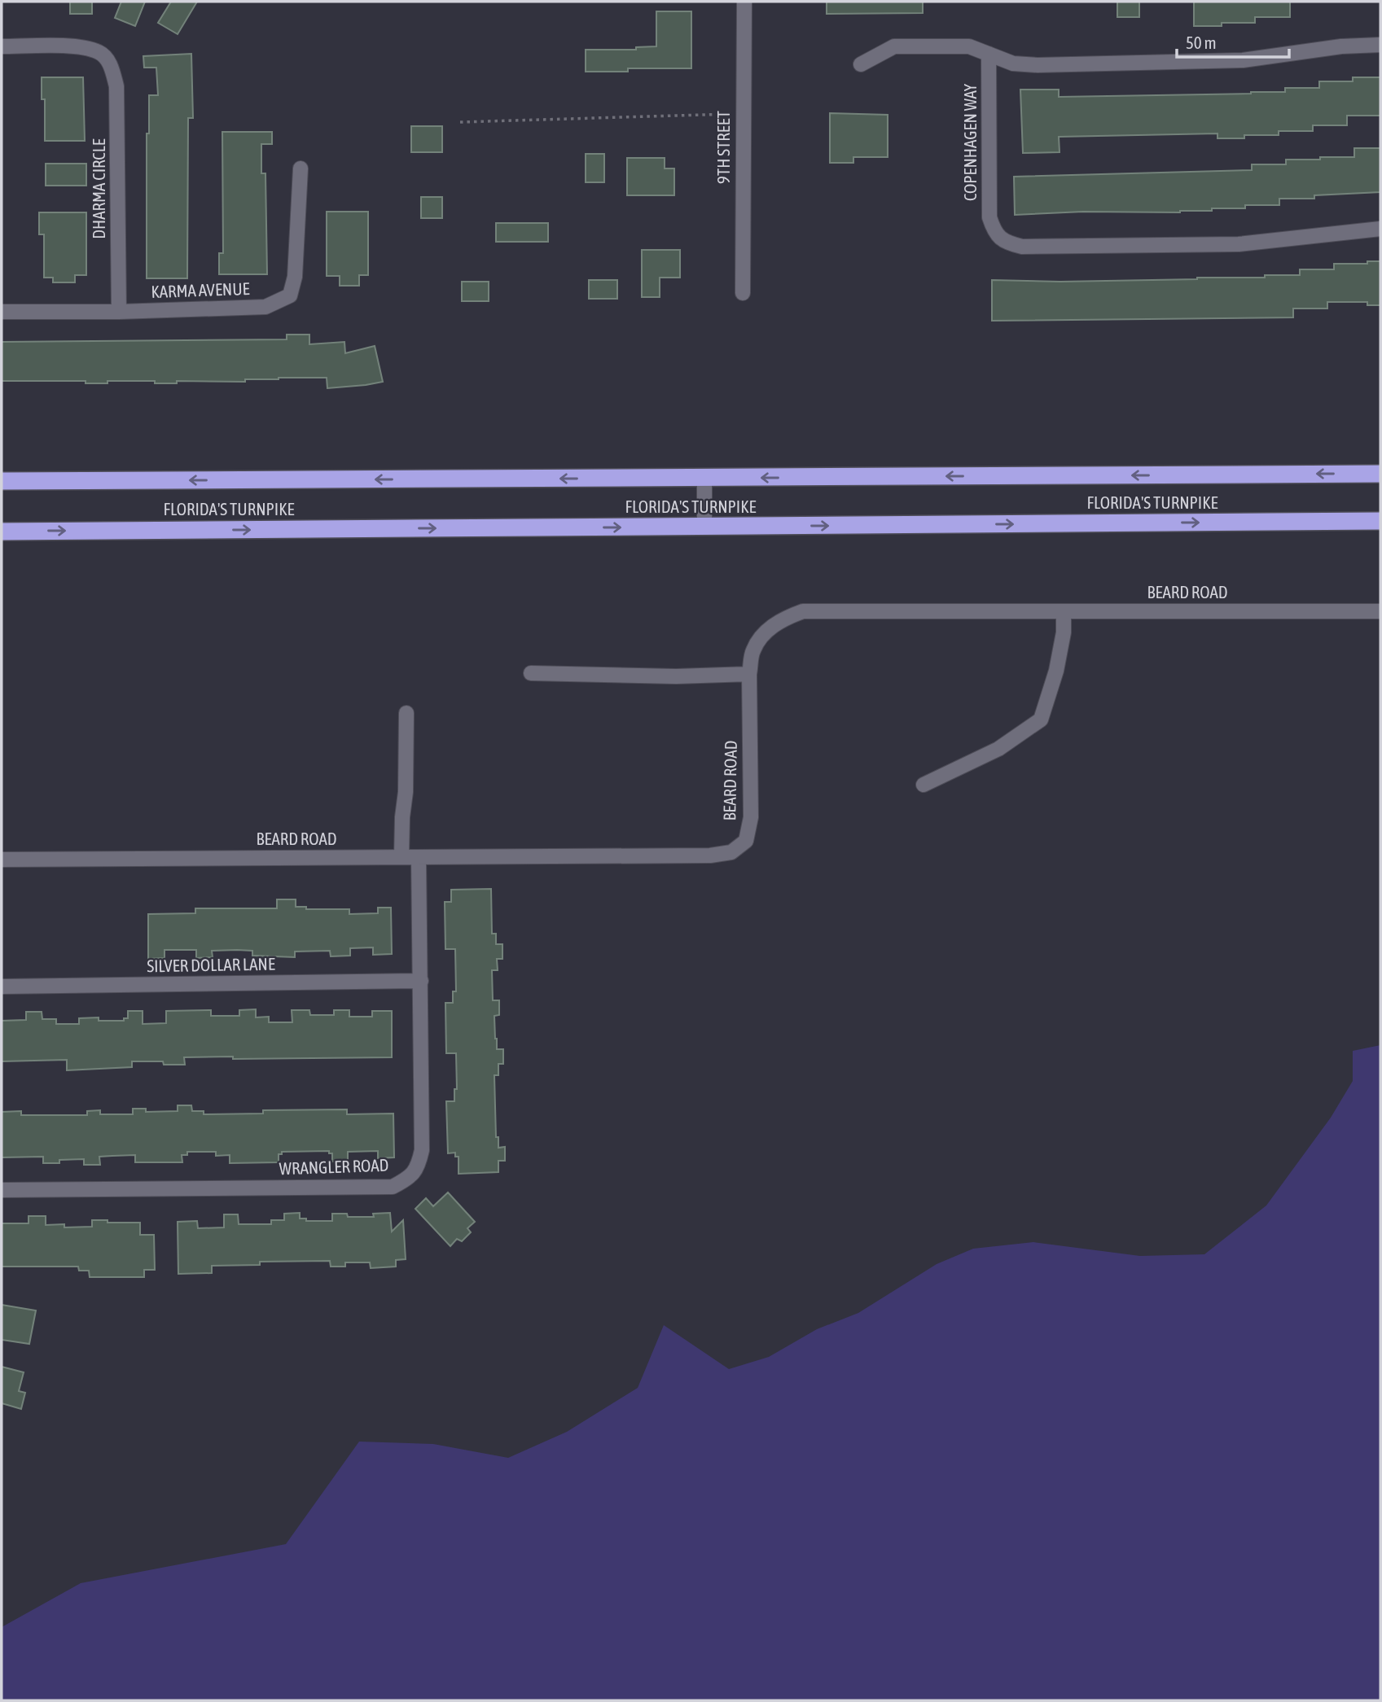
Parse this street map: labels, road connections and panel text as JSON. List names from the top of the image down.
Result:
{
  "streets": {
    "highway": ["FLORIDA'S TURNPIKE"],
    "street": [
      "COPENHAGEN WAY",
      "9TH STREET",
      "DHARMA CIRCLE",
      "KARMA AVENUE",
      "BEARD ROAD",
      "SILVER DOLLAR LANE",
      "WRANGLER ROAD"
    ]
  },
  "crossings": [
    ["DHARMA CIRCLE", "KARMA AVENUE"],
    ["BEARD ROAD", "WRANGLER ROAD"],
    ["SILVER DOLLAR LANE", "WRANGLER ROAD"]
  ],
  "scale_bar": "50 m"
}
